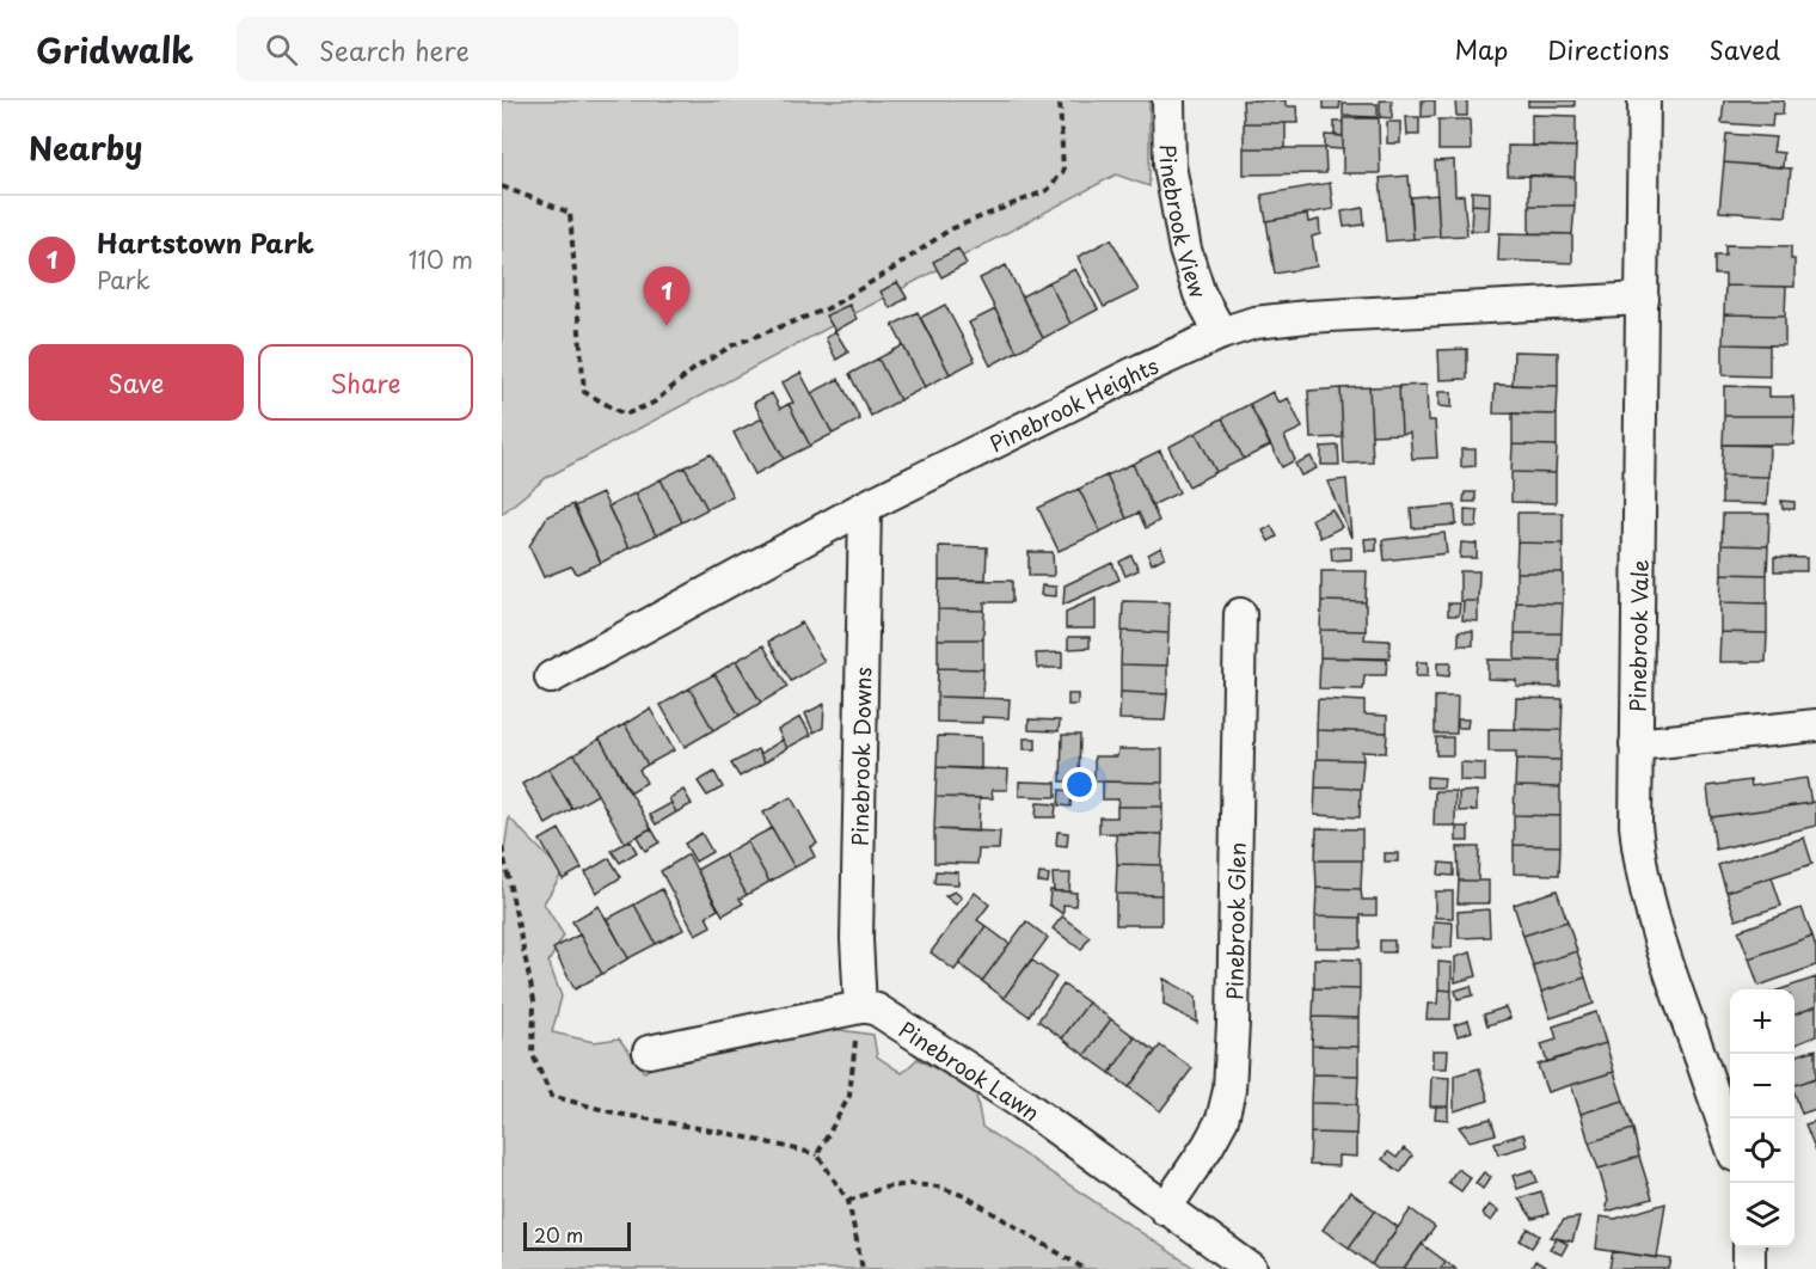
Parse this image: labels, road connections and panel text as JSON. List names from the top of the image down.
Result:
{
  "streets": {
    "street": [
      "Pinebrook View",
      "Pinebrook Heights",
      "Pinebrook Vale",
      "Pinebrook Downs",
      "Pinebrook Glen",
      "Pinebrook Lawn"
    ]
  },
  "crossings": [
    ["Pinebrook View", "Pinebrook Heights"],
    ["Pinebrook Heights", "Pinebrook Vale"],
    ["Pinebrook Heights", "Pinebrook Downs"],
    ["Pinebrook Downs", "Pinebrook Lawn"],
    ["Pinebrook Glen", "Pinebrook Lawn"]
  ],
  "scale_bar": "20 m",
  "page": {
    "header": "Gridwalk",
    "search": "Search here",
    "nav": ["Map", "Directions", "Saved"],
    "heading": "Nearby",
    "list": [
      {
        "mark": "1",
        "name": "Hartstown Park",
        "note": "Park",
        "value": "110 m"
      }
    ],
    "pins": "1",
    "buttons": ["Save", "Share"],
    "map_buttons": ["+", "−"],
    "scale": "20 m"
  }
}
